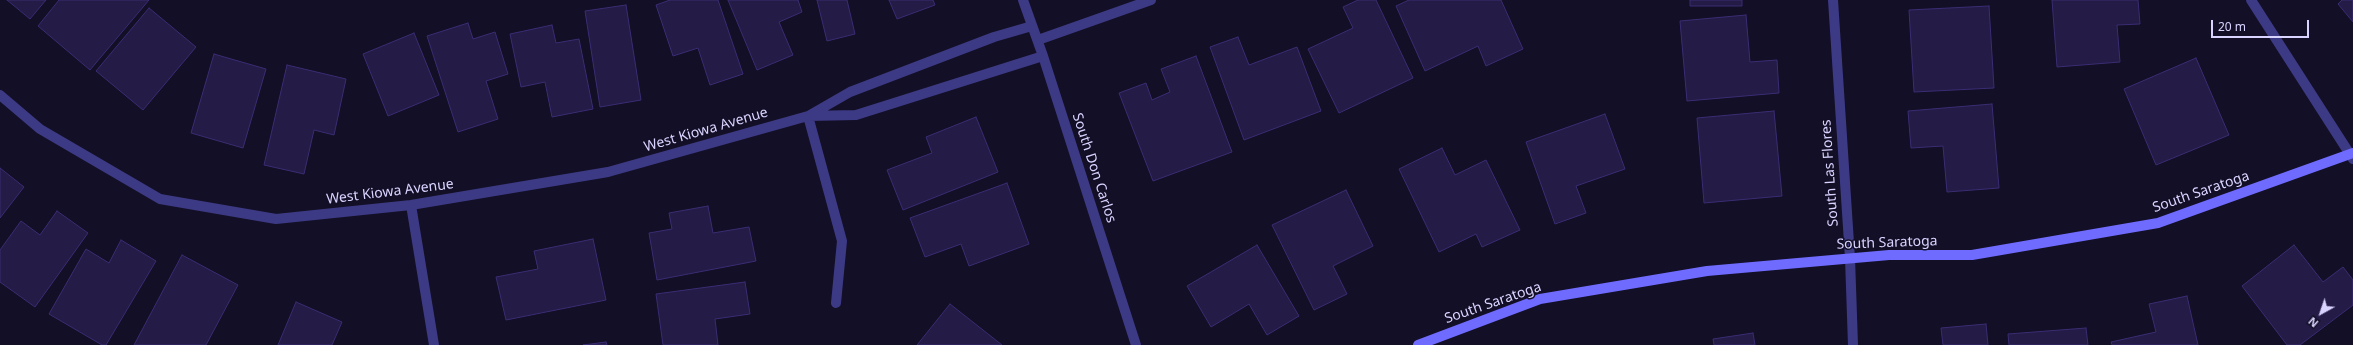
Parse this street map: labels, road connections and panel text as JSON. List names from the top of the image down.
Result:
{
  "streets": {
    "street": [
      "West Kiowa Avenue",
      "South Don Carlos",
      "South Las Flores",
      "South Saratoga"
    ]
  },
  "crossings": [
    ["West Kiowa Avenue", "South Don Carlos"],
    ["South Las Flores", "South Saratoga"]
  ],
  "scale_bar": "20 m",
  "north": "bottom left"
}
